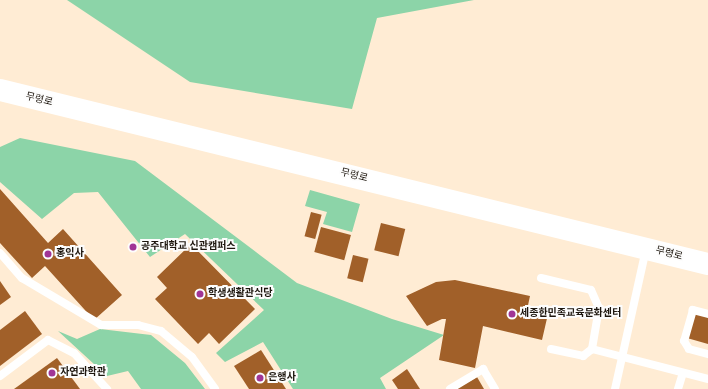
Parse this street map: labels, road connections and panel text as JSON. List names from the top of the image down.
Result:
{
  "streets": {
    "main road": ["무령로"]
  },
  "places": [
    "공주대학교 신관캠퍼스",
    "홍익사",
    "학생생활관식당",
    "세종한민족교육문화센터",
    "자연과학관",
    "은행사"
  ]
}
